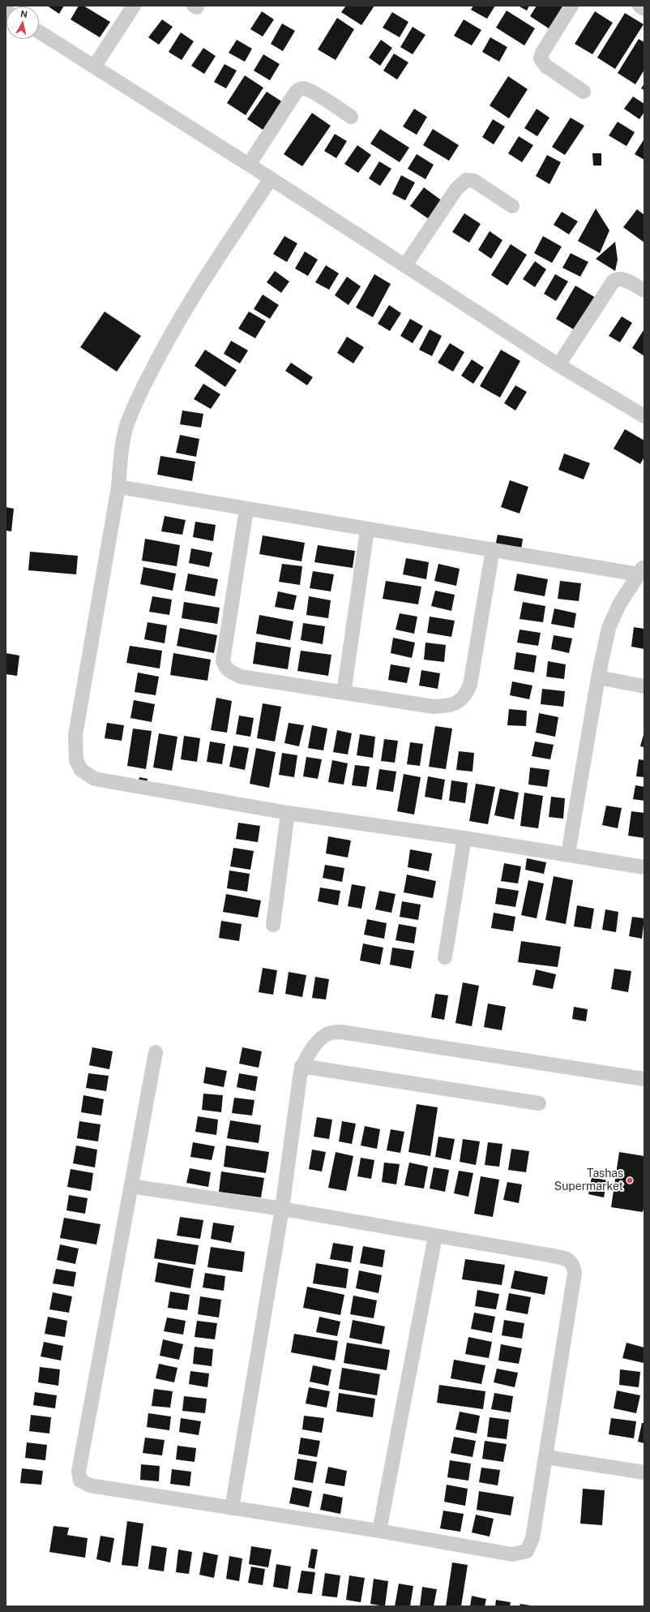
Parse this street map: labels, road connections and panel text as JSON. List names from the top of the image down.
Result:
{
  "places": ["Tashas Supermarket"],
  "north": "top"
}
